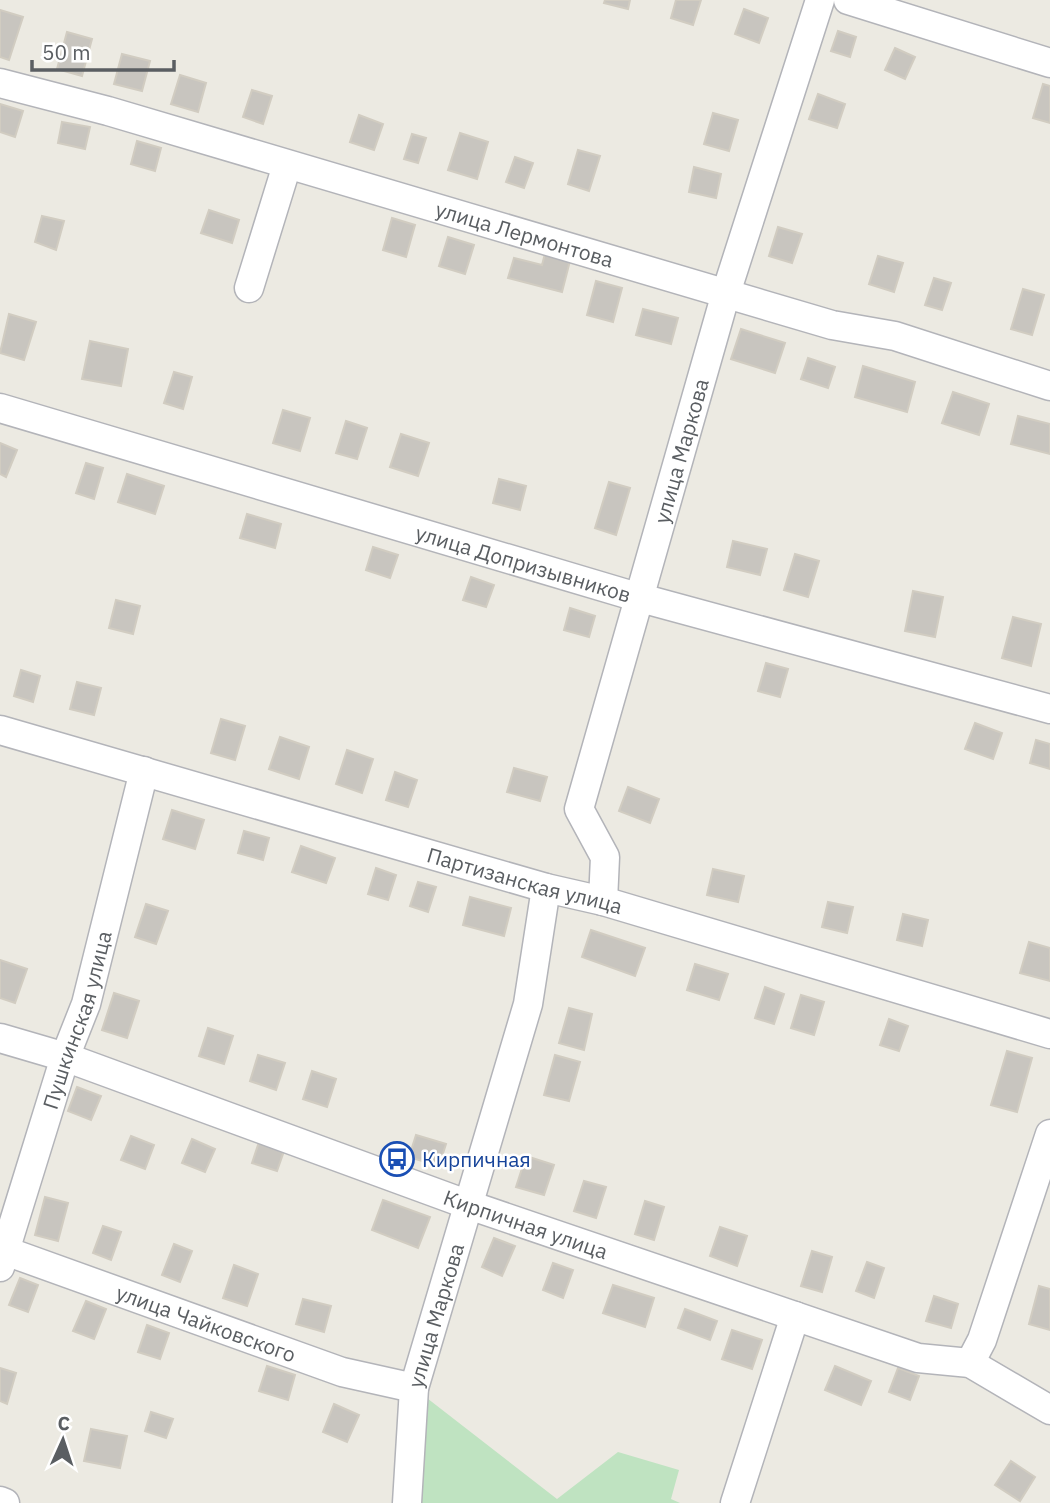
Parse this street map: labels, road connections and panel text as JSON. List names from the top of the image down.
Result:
{
  "streets": {
    "street": [
      "улица Лермонтова",
      "улица Маркова",
      "улица Допризывников",
      "Партизанская улица",
      "Пушкинская улица",
      "Кирпичная улица",
      "улица Чайковского"
    ]
  },
  "crossings": [
    ["улица Лермонтова", "улица Маркова"],
    ["улица Маркова", "улица Допризывников"],
    ["улица Маркова", "Партизанская улица"],
    ["улица Маркова", "Кирпичная улица"],
    ["улица Маркова", "улица Чайковского"],
    ["Партизанская улица", "Пушкинская улица"],
    ["Пушкинская улица", "Кирпичная улица"],
    ["Пушкинская улица", "улица Чайковского"]
  ],
  "places": {
    "bus stop": ["Кирпичная"]
  },
  "scale_bar": "50 m",
  "north": "top"
}
